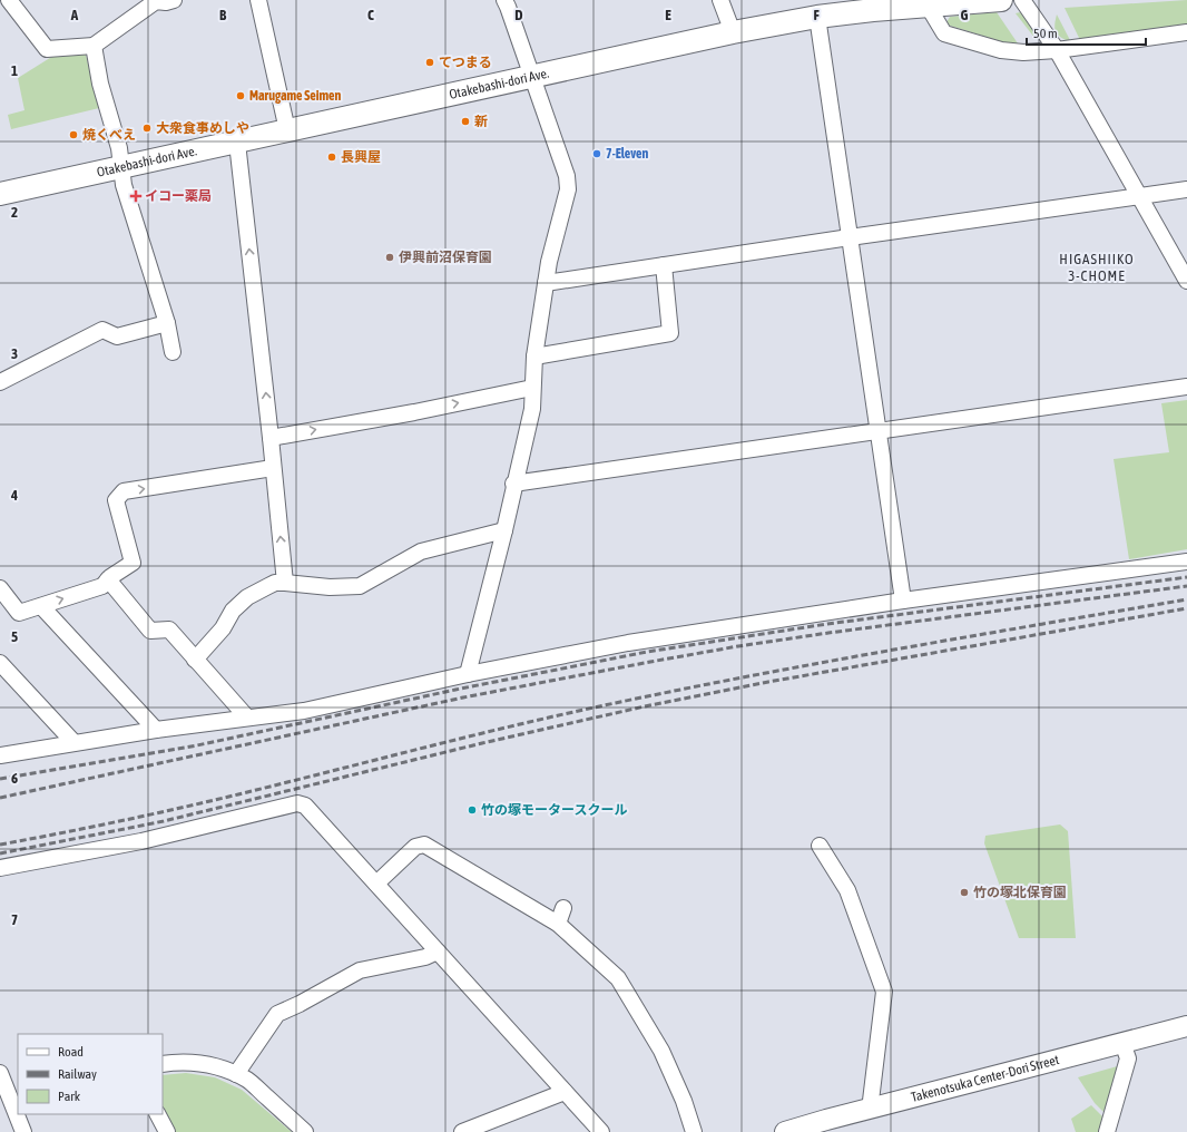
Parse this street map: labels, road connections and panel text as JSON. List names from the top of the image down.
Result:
{
  "streets": {
    "main road": ["Otakebashi-dori Ave."],
    "street": ["Takenotsuka Center-Dori Street"]
  },
  "districts": ["HIGASHIIKO 3-CHOME"],
  "places": {
    "other": [
      "てつまる",
      "Marugame Seimen",
      "新",
      "大衆食事めしや",
      "焼くべえ",
      "7-Eleven",
      "長興屋",
      "伊興前沼保育園",
      "竹の塚モータースクール",
      "竹の塚北保育園"
    ],
    "health": ["イコー薬局"]
  },
  "legend": ["Road", "Railway", "Park"],
  "scale_bar": "50 m",
  "grid": {
    "columns": [
      "A",
      "B",
      "C",
      "D",
      "E",
      "F",
      "G"
    ],
    "rows": [
      "1",
      "2",
      "3",
      "4",
      "5",
      "6",
      "7"
    ]
  }
}
